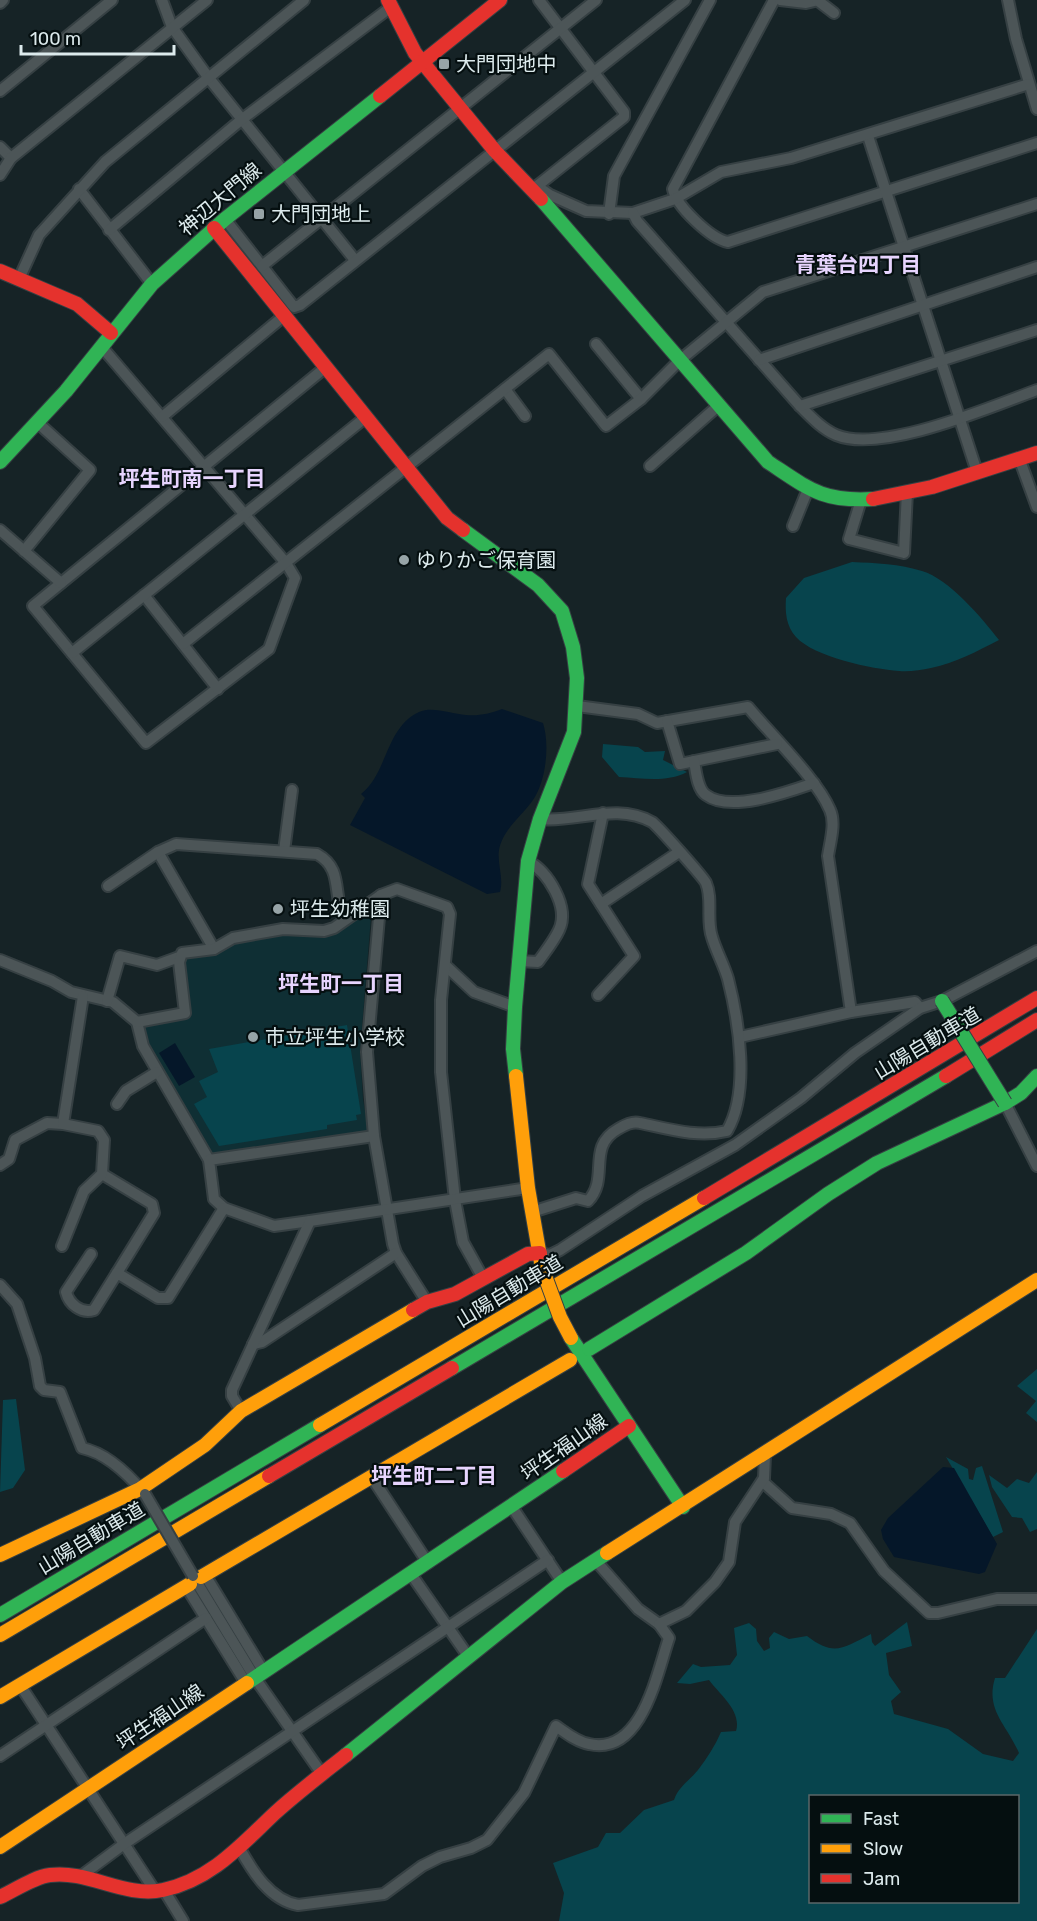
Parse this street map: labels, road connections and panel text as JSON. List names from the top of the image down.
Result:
{
  "streets": {
    "main road": ["神辺大門線", "山陽自動車道", "坪生福山線"]
  },
  "districts": [
    "青葉台四丁目",
    "坪生町南一丁目",
    "坪生町一丁目",
    "坪生町二丁目"
  ],
  "places": {
    "transit": ["大門団地中", "大門団地上"],
    "other": ["ゆりかご保育園", "坪生幼稚園", "市立坪生小学校"]
  },
  "legend": ["Fast", "Slow", "Jam"],
  "scale_bar": "100 m"
}
